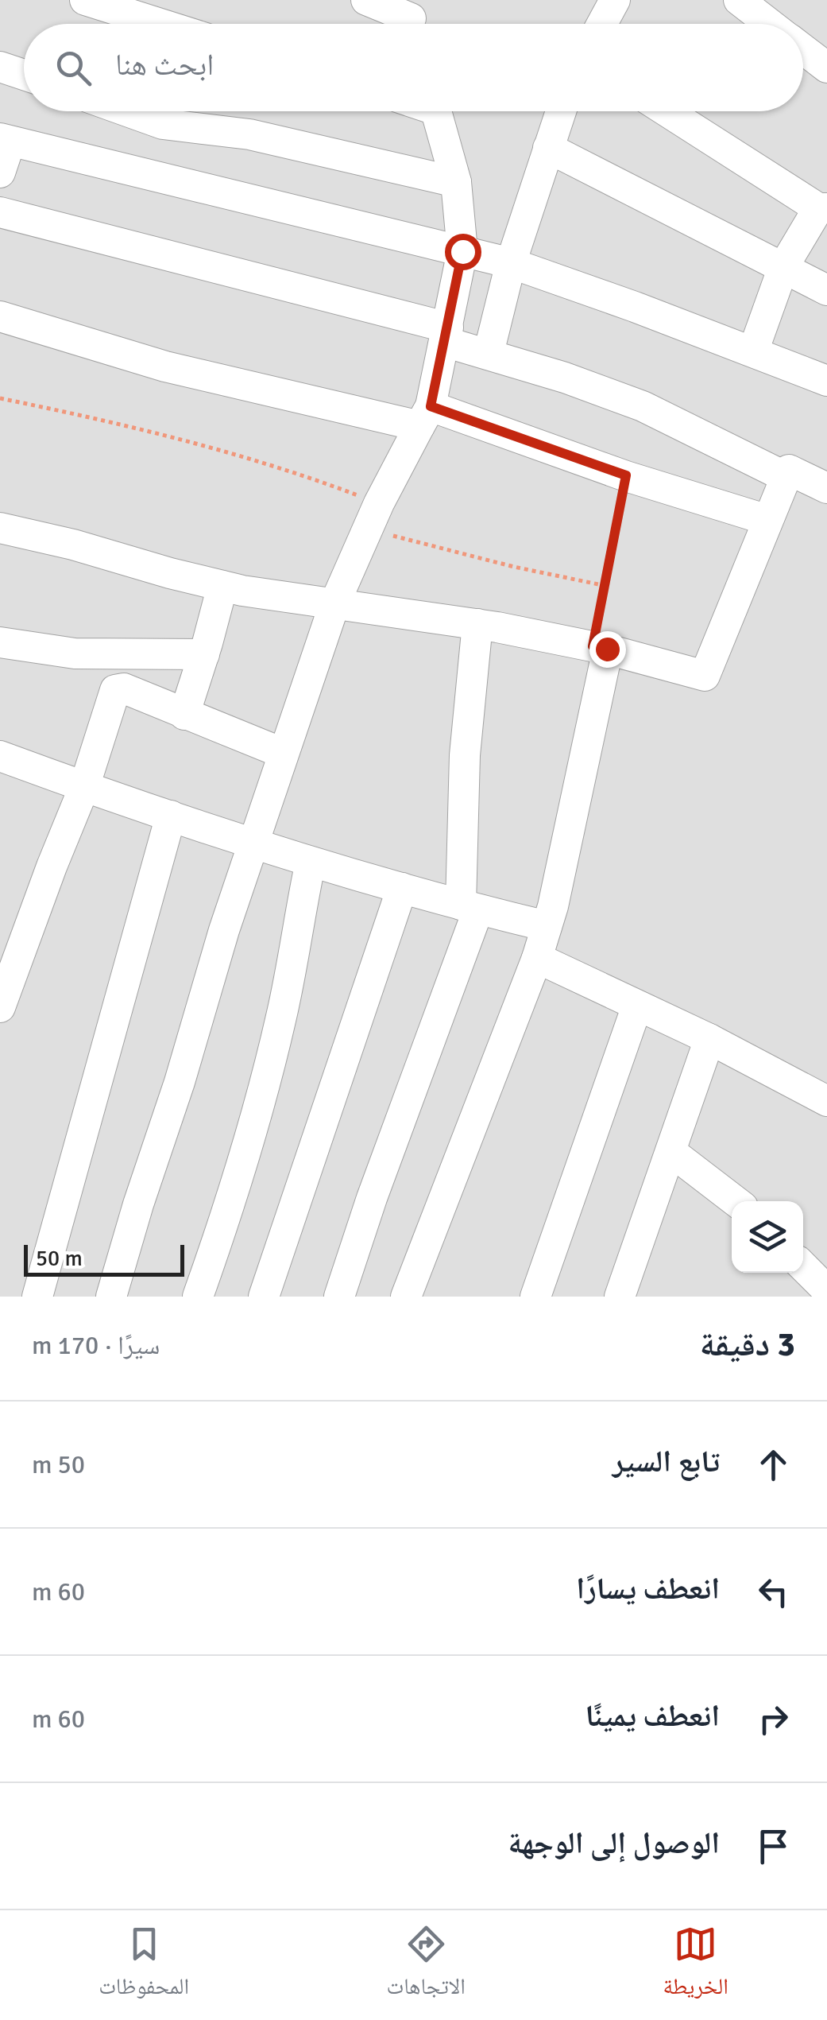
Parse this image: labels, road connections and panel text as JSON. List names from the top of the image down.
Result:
{
  "scale_bar": "50 m",
  "page": {
    "search": "ابحث هنا",
    "scale": "50 m",
    "heading": ["3 دقيقة", "سيرًا · 170 m"],
    "list": [
      ["تابع السير", "50 m"],
      ["انعطف يسارًا", "60 m"],
      ["انعطف يمينًا", "60 m"],
      "الوصول إلى الوجهة"
    ],
    "nav": ["الخريطة", "الاتجاهات", "المحفوظات"]
  }
}
